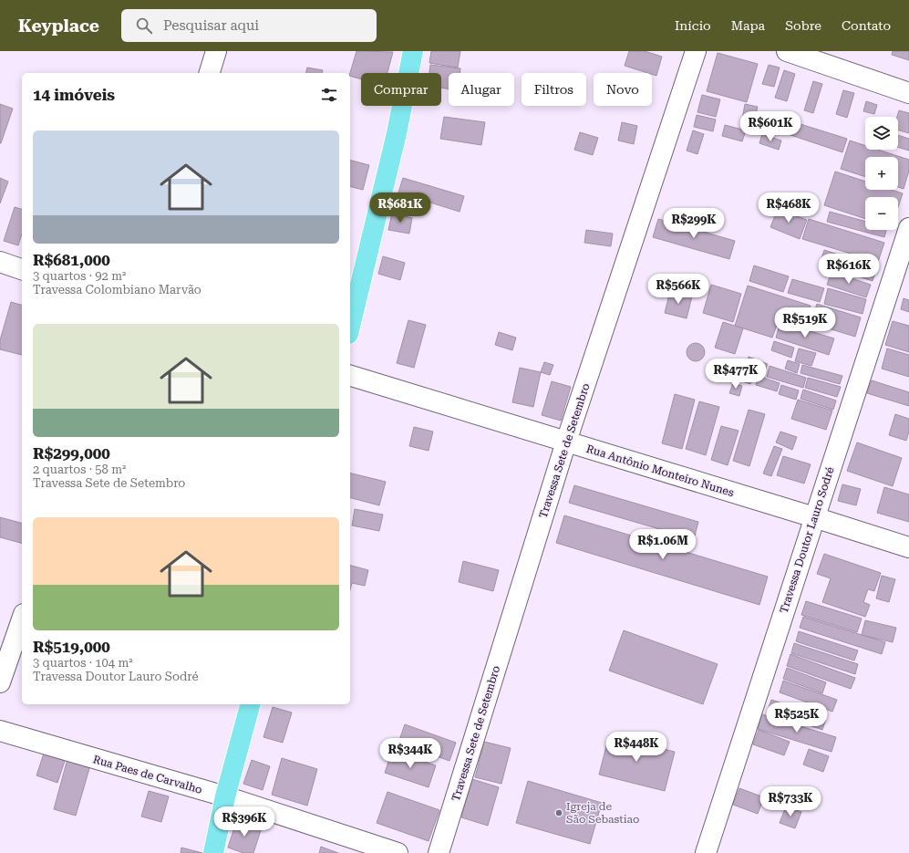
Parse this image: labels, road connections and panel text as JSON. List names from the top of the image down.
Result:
{
  "streets": {
    "street": [
      "Travessa Sete de Setembro",
      "Rua Antônio Monteiro Nunes",
      "Travessa Doutor Lauro Sodré",
      "Rua Paes de Carvalho"
    ]
  },
  "crossings": [
    ["Travessa Sete de Setembro", "Rua Antônio Monteiro Nunes"],
    ["Rua Antônio Monteiro Nunes", "Travessa Doutor Lauro Sodré"]
  ],
  "places": ["Igreja de São Sebastiao"],
  "page": {
    "header": "Keyplace",
    "search": "Pesquisar aqui",
    "nav": [
      "Início",
      "Mapa",
      "Sobre",
      "Contato"
    ],
    "chip": [
      "Comprar",
      "Alugar",
      "Filtros",
      "Novo"
    ],
    "heading": "14 imóveis",
    "price": [
      "R$601K",
      "R$681K",
      "R$468K",
      "R$299K",
      "R$616K",
      "R$566K",
      "R$519K",
      "R$477K",
      "R$1.06M",
      "R$525K",
      "R$448K",
      "R$344K",
      "R$733K",
      "R$396K"
    ],
    "map_buttons": ["+", "−"],
    "list": [
      {
        "name": "R$681,000",
        "note": "3 quartos · 92 m² · Travessa Colombiano Marvão"
      },
      {
        "name": "R$299,000",
        "note": "2 quartos · 58 m² · Travessa Sete de Setembro"
      },
      {
        "name": "R$519,000",
        "note": "3 quartos · 104 m² · Travessa Doutor Lauro Sodré"
      }
    ]
  }
}
